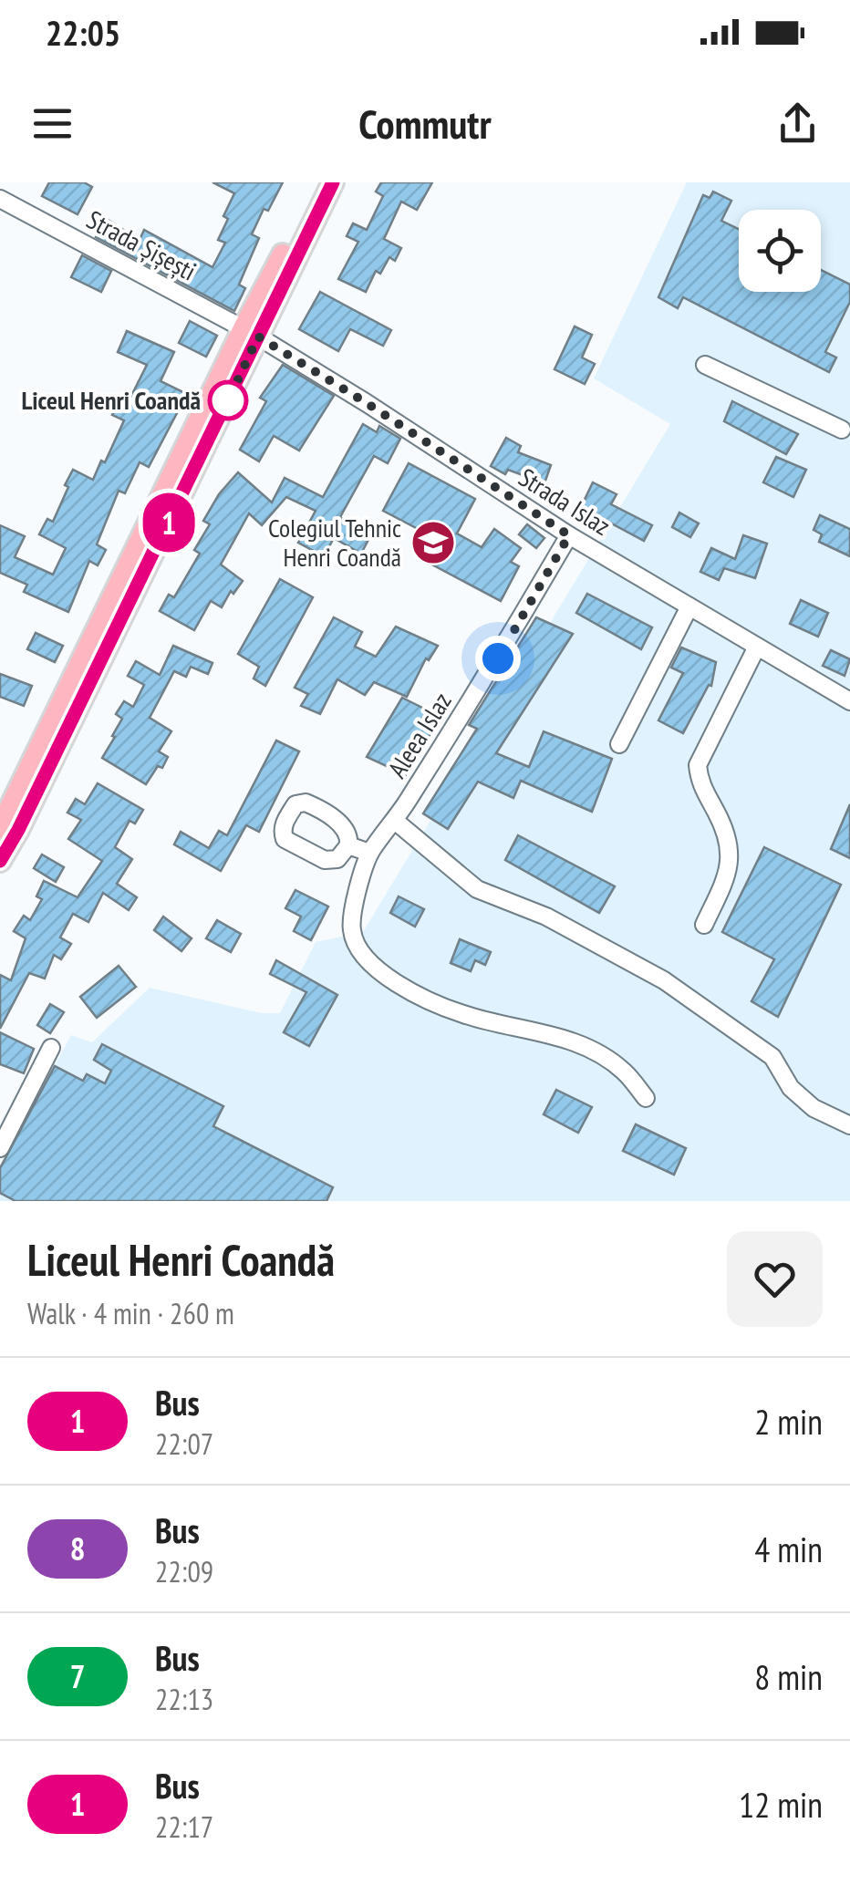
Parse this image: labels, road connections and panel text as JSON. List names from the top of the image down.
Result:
{
  "streets": {
    "street": ["Strada Șișești", "Strada Islaz", "Aleea Islaz"]
  },
  "crossings": [
    ["Strada Șișești", "Strada Islaz"],
    ["Strada Islaz", "Aleea Islaz"]
  ],
  "places": {
    "other": ["Liceul Henri Coandă"],
    "school or university": ["Colegiul Tehnic Henri Coandă"]
  },
  "lines": ["bus line 1"],
  "page": {
    "status": "22:05",
    "header": "Commutr",
    "on_map": "1",
    "heading": ["Liceul Henri Coandă", "Walk · 4 min · 260 m"],
    "list": [
      {
        "mark": "1",
        "name": "Bus",
        "note": "22:07",
        "value": "2 min"
      },
      {
        "mark": "8",
        "name": "Bus",
        "note": "22:09",
        "value": "4 min"
      },
      {
        "mark": "7",
        "name": "Bus",
        "note": "22:13",
        "value": "8 min"
      },
      {
        "mark": "1",
        "name": "Bus",
        "note": "22:17",
        "value": "12 min"
      }
    ]
  }
}
